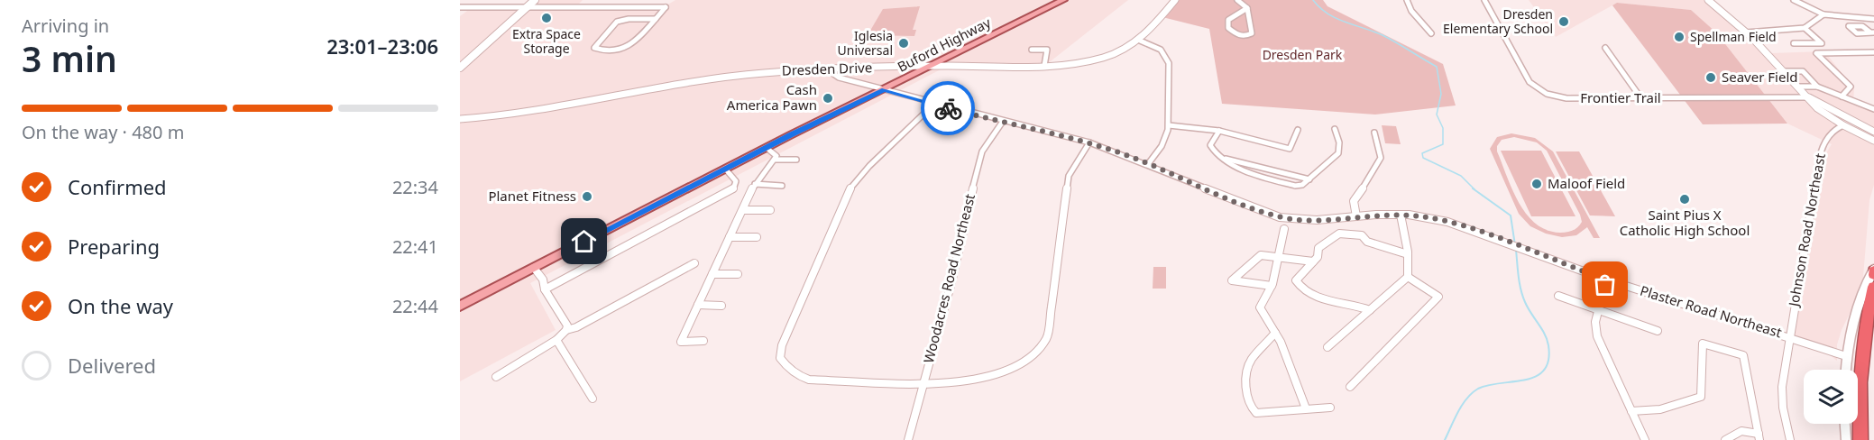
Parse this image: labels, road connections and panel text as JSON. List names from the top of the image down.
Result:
{
  "streets": {
    "main road": ["Buford Highway"],
    "street": [
      "Dresden Drive",
      "Frontier Trail",
      "Johnson Road Northeast",
      "Woodacres Road Northeast",
      "Plaster Road Northeast"
    ]
  },
  "crossings": [
    ["Buford Highway", "Dresden Drive"],
    ["Buford Highway", "Plaster Road Northeast"],
    ["Dresden Drive", "Plaster Road Northeast"],
    ["Johnson Road Northeast", "Plaster Road Northeast"],
    ["Woodacres Road Northeast", "Plaster Road Northeast"]
  ],
  "parks": ["Dresden Park"],
  "places": [
    "Extra Space Storage",
    "Dresden Elementary School",
    "Spellman Field",
    "Iglesia Universal",
    "Seaver Field",
    "Cash America Pawn",
    "Maloof Field",
    "Planet Fitness",
    "Saint Pius X Catholic High School"
  ],
  "page": {
    "heading": ["3 min", "Arriving in", "23:01–23:06"],
    "bar": "On the way · 480 m",
    "list": [
      ["Confirmed", "22:34"],
      ["Preparing", "22:41"],
      ["On the way", "22:44"],
      "Delivered"
    ]
  }
}
